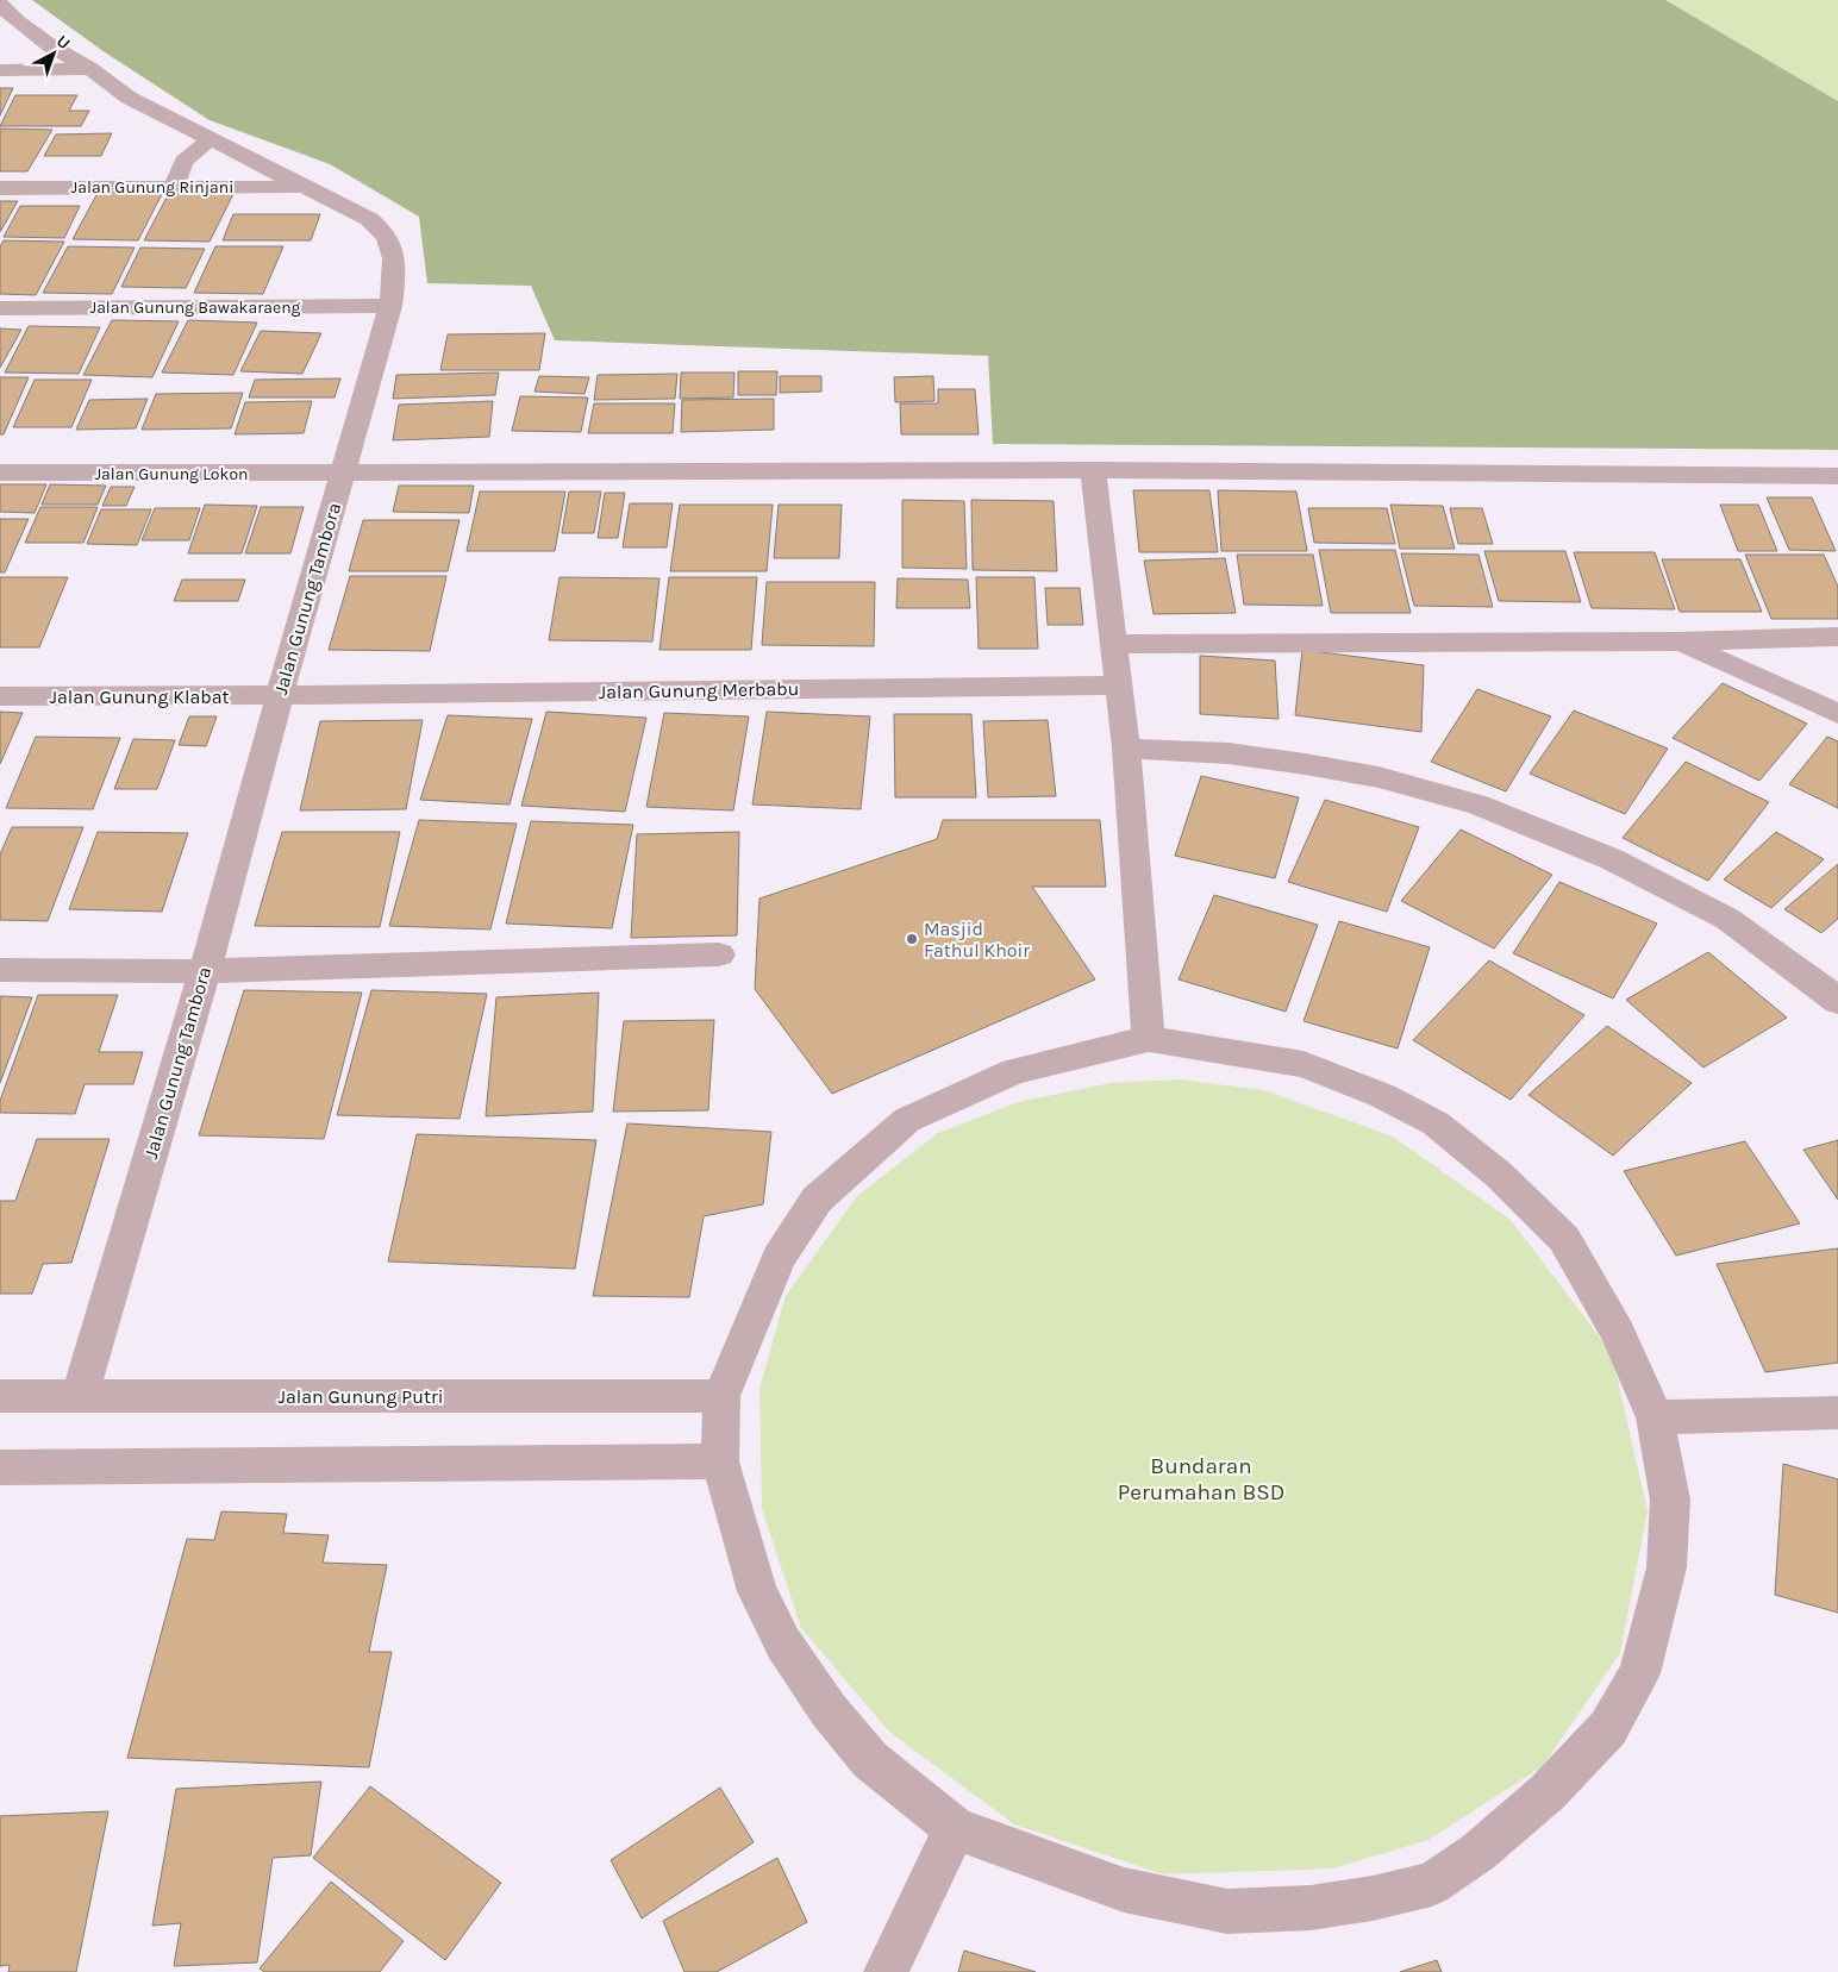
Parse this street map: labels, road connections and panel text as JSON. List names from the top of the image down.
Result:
{
  "streets": {
    "street": [
      "Jalan Gunung Rinjani",
      "Jalan Gunung Bawakaraeng",
      "Jalan Gunung Lokon",
      "Jalan Gunung Tambora",
      "Jalan Gunung Merbabu",
      "Jalan Gunung Klabat",
      "Jalan Gunung Putri"
    ]
  },
  "crossings": [
    ["Jalan Gunung Rinjani", "Jalan Gunung Tambora"],
    ["Jalan Gunung Bawakaraeng", "Jalan Gunung Tambora"],
    ["Jalan Gunung Lokon", "Jalan Gunung Tambora"],
    ["Jalan Gunung Tambora", "Jalan Gunung Merbabu"],
    ["Jalan Gunung Tambora", "Jalan Gunung Klabat"],
    ["Jalan Gunung Tambora", "Jalan Gunung Putri"],
    ["Jalan Gunung Merbabu", "Jalan Gunung Klabat"]
  ],
  "parks": ["Bundaran Perumahan BSD"],
  "places": ["Masjid Fathul Khoir"],
  "north": "top right"
}
